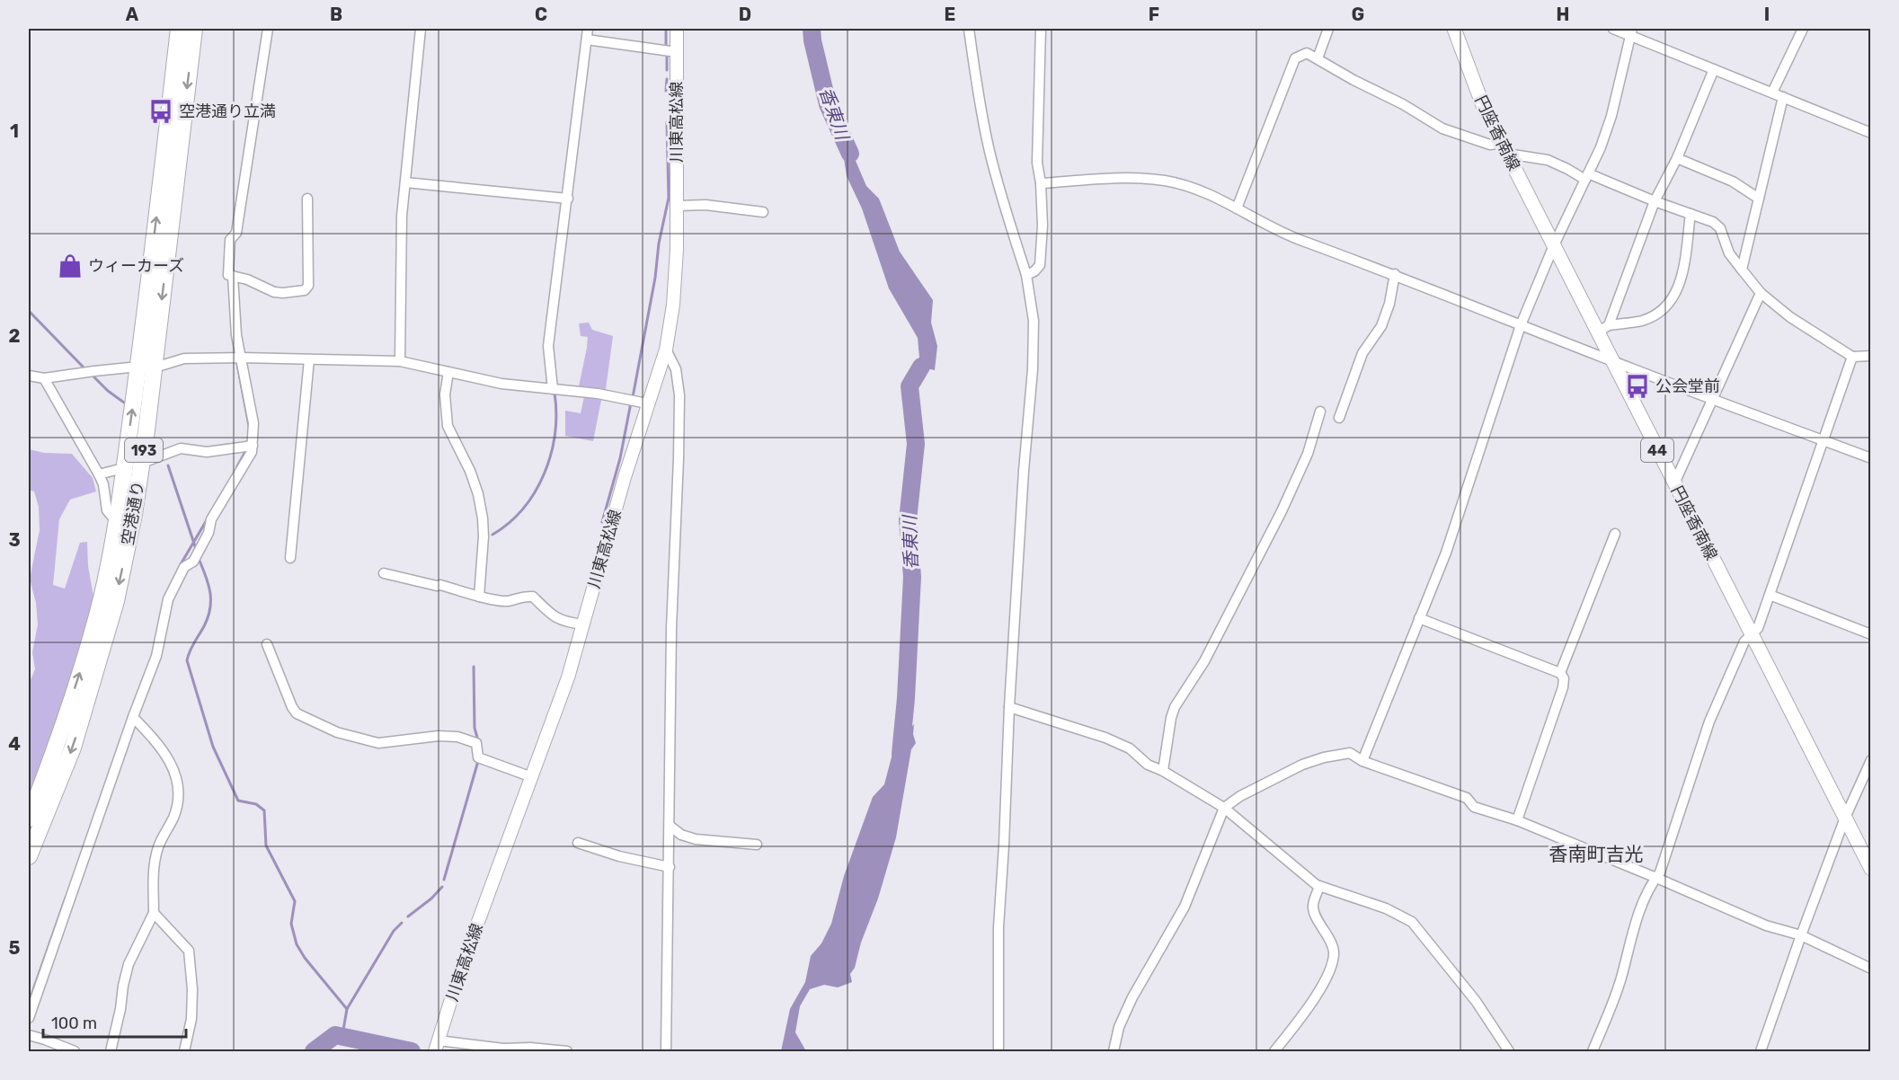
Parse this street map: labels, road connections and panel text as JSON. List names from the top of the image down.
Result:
{
  "streets": {
    "highway": ["193", "空港通り"],
    "main road": ["川東高松線", "円座香南線", "44"]
  },
  "districts": ["香南町吉光"],
  "water": ["香東川"],
  "places": {
    "bus stop": ["空港通り立満", "公会堂前"],
    "shop": ["ウィーカーズ"]
  },
  "scale_bar": "100 m",
  "grid": {
    "columns": [
      "A",
      "B",
      "C",
      "D",
      "E",
      "F",
      "G",
      "H",
      "I"
    ],
    "rows": [
      "1",
      "2",
      "3",
      "4",
      "5"
    ]
  }
}
